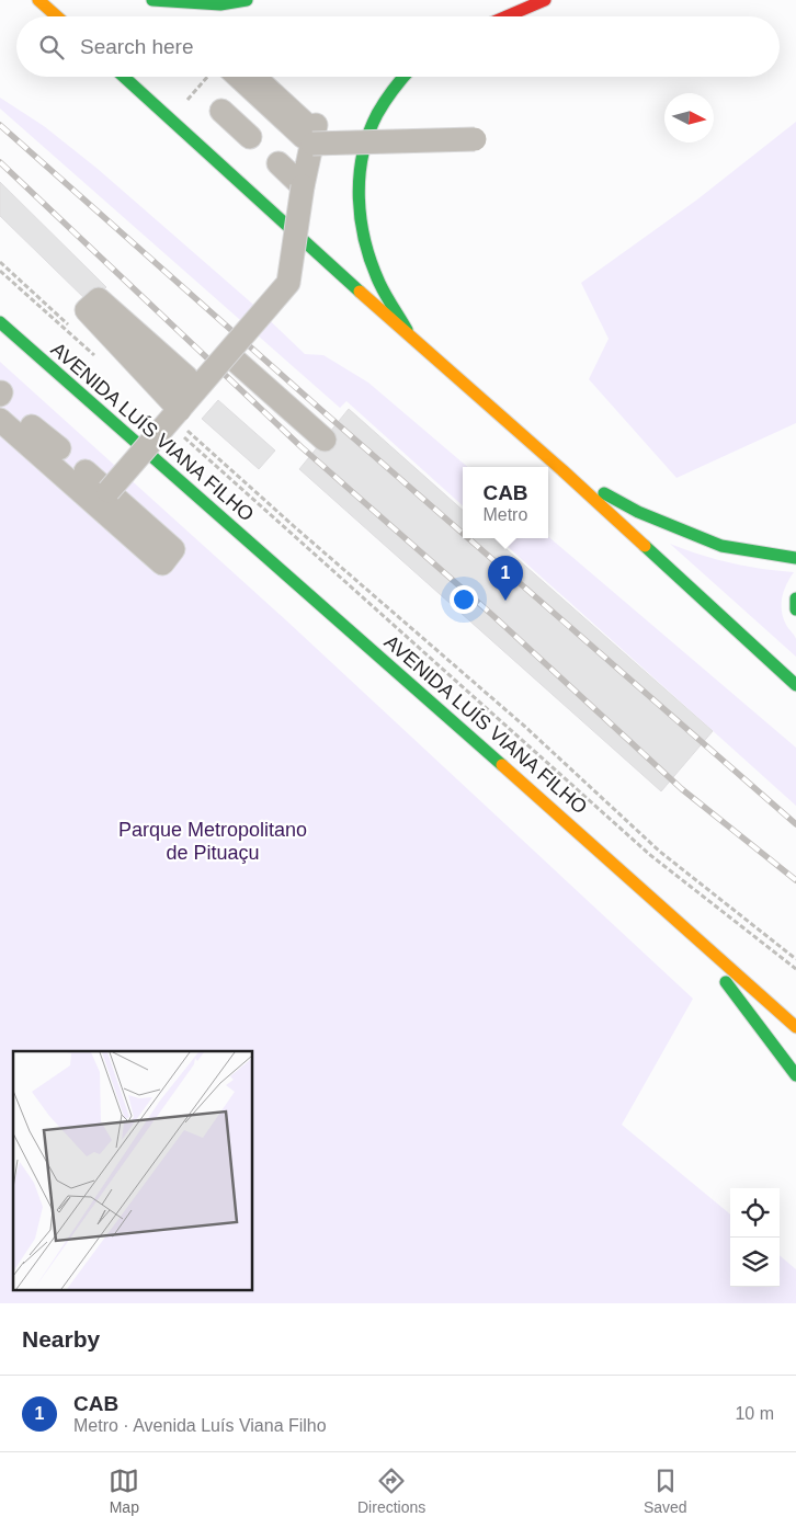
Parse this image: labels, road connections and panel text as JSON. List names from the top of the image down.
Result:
{
  "streets": {
    "main road": ["AVENIDA LUÍS VIANA FILHO"]
  },
  "parks": ["Parque Metropolitano de Pituaçu"],
  "north": "right",
  "page": {
    "search": "Search here",
    "popup": ["CAB", "Metro"],
    "pins": "1",
    "heading": "Nearby",
    "list": [
      {
        "mark": "1",
        "name": "CAB",
        "note": "Metro · Avenida Luís Viana Filho",
        "value": "10 m"
      }
    ],
    "nav": ["Map", "Directions", "Saved"]
  }
}
